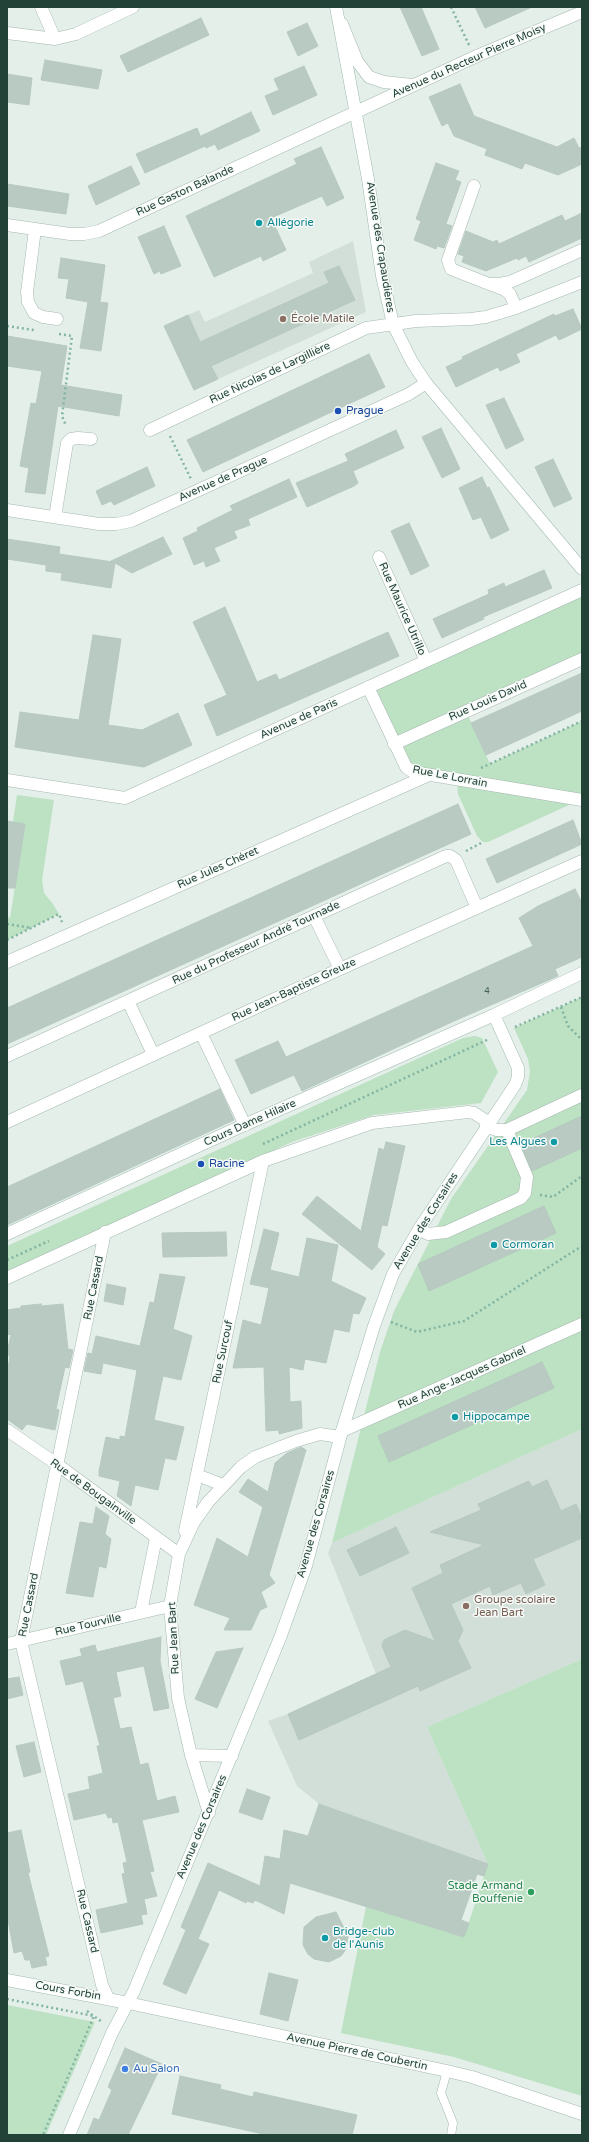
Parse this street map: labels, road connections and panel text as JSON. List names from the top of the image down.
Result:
{
  "streets": {
    "street": [
      "Avenue du Recteur Pierre Moisy",
      "Rue Gaston Balande",
      "Avenue des Crapaudières",
      "Rue Nicolas de Largillière",
      "Avenue de Prague",
      "Rue Maurice Utrillo",
      "Rue Louis David",
      "Avenue de Paris",
      "Rue Le Lorrain",
      "Rue Jules Chéret",
      "Rue du Professeur André Tournade",
      "Rue Jean-Baptiste Greuze",
      "Cours Dame Hilaire",
      "Avenue des Corsaires",
      "Rue Cassard",
      "Rue Surcouf",
      "Rue Ange-Jacques Gabriel",
      "Rue de Bougainville",
      "Rue Tourville",
      "Rue Jean Bart",
      "Cours Forbin",
      "Avenue Pierre de Coubertin"
    ]
  },
  "crossings": [
    ["Avenue du Recteur Pierre Moisy", "Rue Gaston Balande"],
    ["Avenue du Recteur Pierre Moisy", "Avenue des Crapaudières"],
    ["Rue Gaston Balande", "Avenue des Crapaudières"],
    ["Avenue des Crapaudières", "Rue Nicolas de Largillière"],
    ["Avenue des Crapaudières", "Avenue de Prague"],
    ["Rue Maurice Utrillo", "Avenue de Paris"],
    ["Rue Louis David", "Rue Le Lorrain"],
    ["Avenue de Paris", "Rue Le Lorrain"],
    ["Rue Le Lorrain", "Rue Jules Chéret"],
    ["Rue du Professeur André Tournade", "Rue Jean-Baptiste Greuze"],
    ["Cours Dame Hilaire", "Avenue des Corsaires"],
    ["Avenue des Corsaires", "Rue Ange-Jacques Gabriel"],
    ["Avenue des Corsaires", "Rue Jean Bart"],
    ["Avenue des Corsaires", "Cours Forbin"],
    ["Avenue des Corsaires", "Avenue Pierre de Coubertin"],
    ["Rue Cassard", "Rue de Bougainville"],
    ["Rue Cassard", "Rue Tourville"],
    ["Rue Cassard", "Cours Forbin"],
    ["Rue Surcouf", "Rue Jean Bart"],
    ["Rue Ange-Jacques Gabriel", "Rue Jean Bart"],
    ["Rue de Bougainville", "Rue Jean Bart"],
    ["Rue Tourville", "Rue Jean Bart"],
    ["Cours Forbin", "Avenue Pierre de Coubertin"]
  ],
  "places": [
    "Allégorie",
    "École Matile",
    "Prague",
    "Les Algues",
    "Racine",
    "Cormoran",
    "Hippocampe",
    "Groupe scolaire Jean Bart",
    "Stade Armand Bouffenie",
    "Bridge-club de l'Aunis",
    "Au Salon"
  ],
  "house_numbers": ["4"]
}
